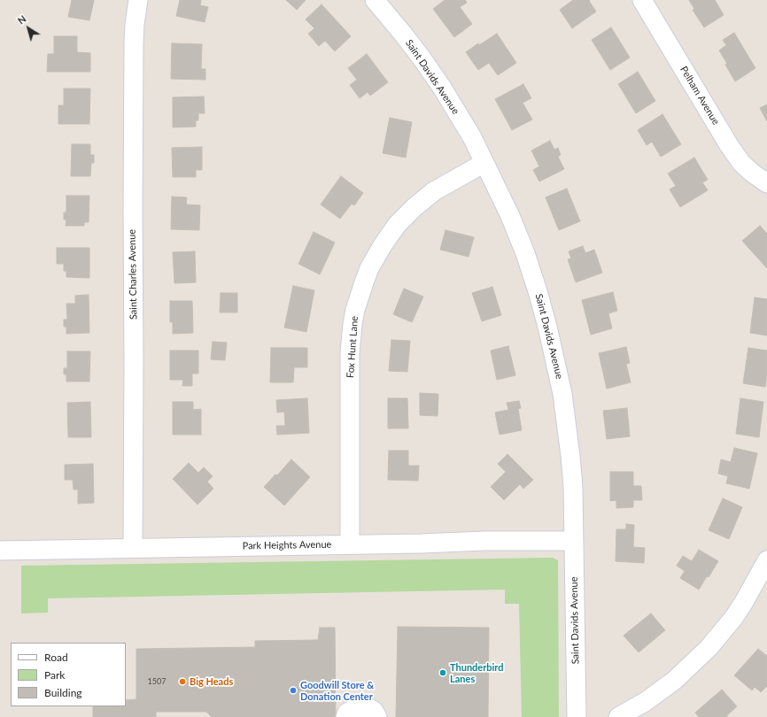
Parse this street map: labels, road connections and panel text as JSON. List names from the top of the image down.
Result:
{
  "streets": {
    "street": [
      "Saint Davids Avenue",
      "Pelham Avenue",
      "Saint Charles Avenue",
      "Fox Hunt Lane",
      "Park Heights Avenue"
    ]
  },
  "crossings": [
    ["Saint Davids Avenue", "Fox Hunt Lane"],
    ["Saint Davids Avenue", "Park Heights Avenue"],
    ["Saint Charles Avenue", "Park Heights Avenue"],
    ["Fox Hunt Lane", "Park Heights Avenue"]
  ],
  "places": ["Thunderbird Lanes", "Big Heads", "Goodwill Store & Donation Center"],
  "house_numbers": ["1507"],
  "legend": ["Road", "Park", "Building"],
  "north": "top left"
}
